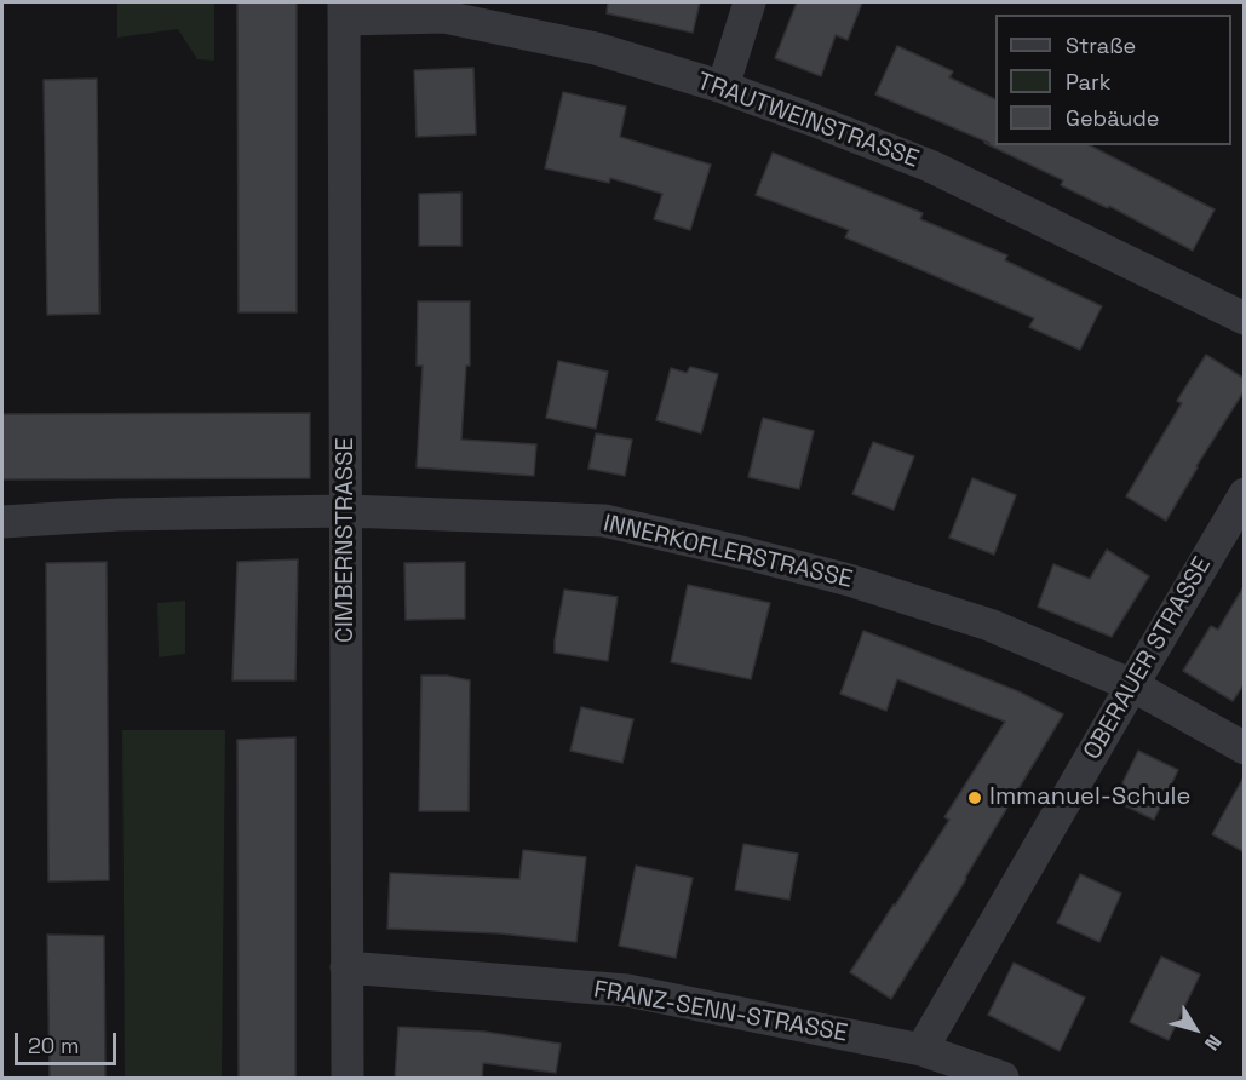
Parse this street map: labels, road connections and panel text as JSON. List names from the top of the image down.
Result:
{
  "streets": {
    "street": [
      "TRAUTWEINSTRASSE",
      "CIMBERNSTRASSE",
      "INNERKOFLERSTRASSE",
      "OBERAUER STRASSE",
      "FRANZ-SENN-STRASSE"
    ]
  },
  "crossings": [
    ["TRAUTWEINSTRASSE", "CIMBERNSTRASSE"],
    ["CIMBERNSTRASSE", "INNERKOFLERSTRASSE"],
    ["CIMBERNSTRASSE", "FRANZ-SENN-STRASSE"],
    ["INNERKOFLERSTRASSE", "OBERAUER STRASSE"],
    ["OBERAUER STRASSE", "FRANZ-SENN-STRASSE"]
  ],
  "places": ["Immanuel-Schule"],
  "legend": ["Straße", "Park", "Gebäude"],
  "scale_bar": "20 m",
  "north": "bottom right"
}
